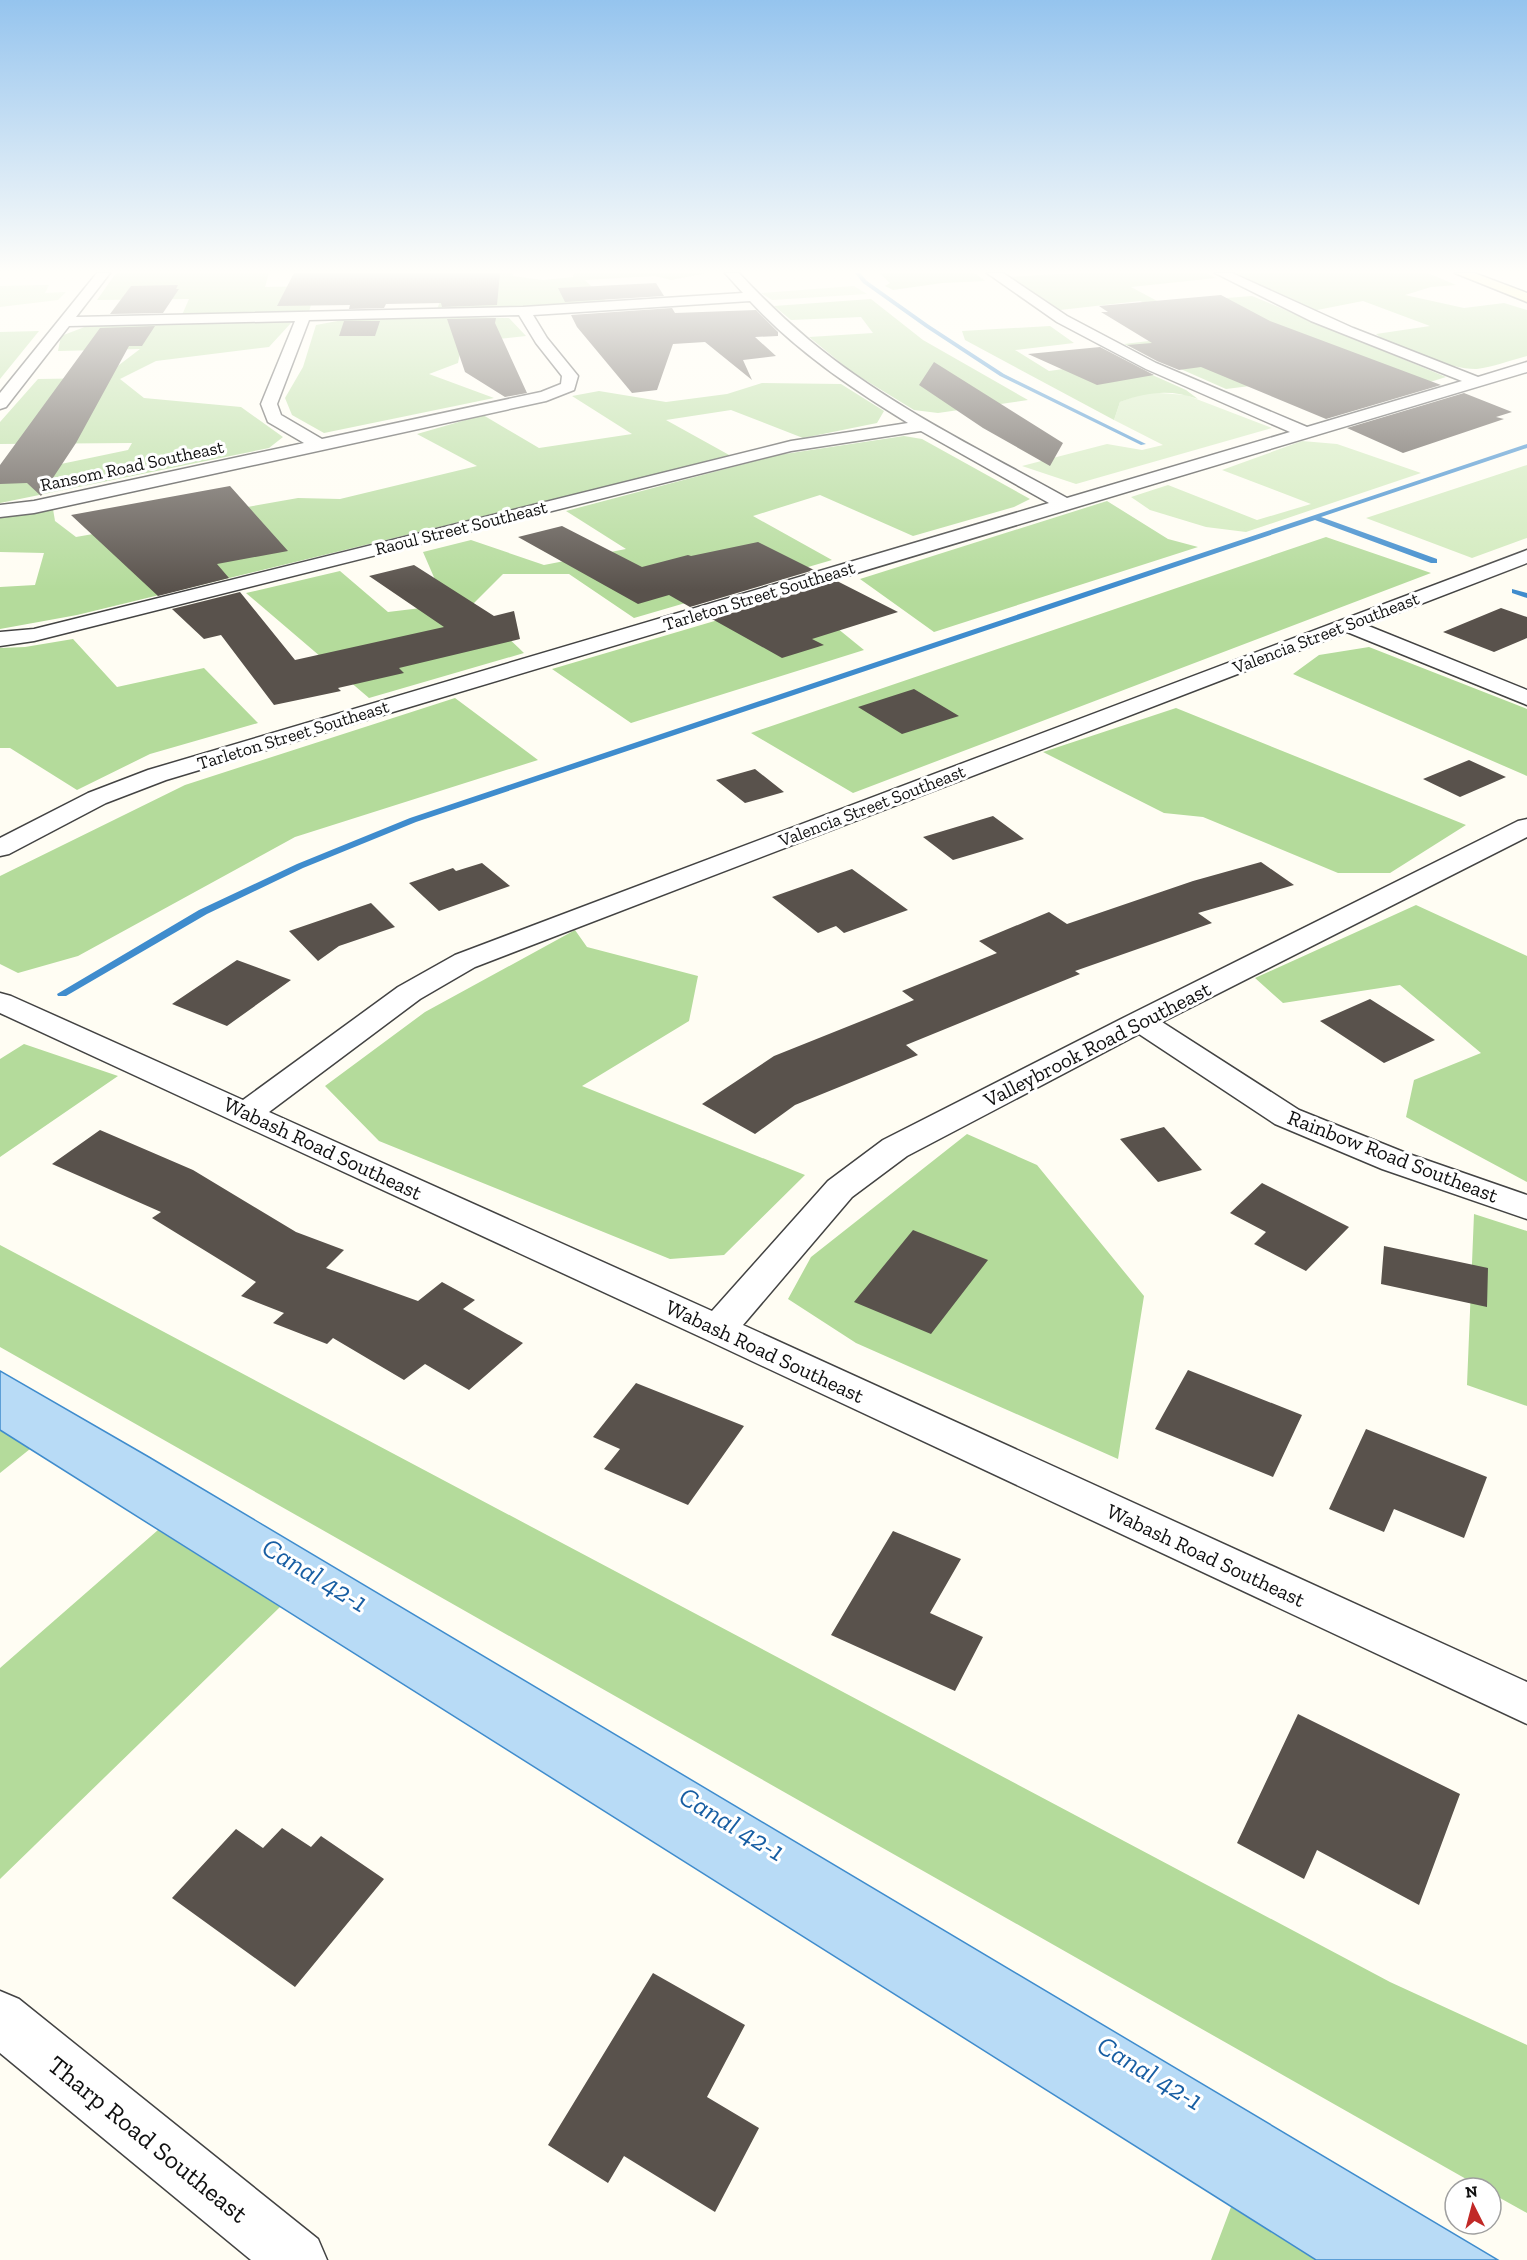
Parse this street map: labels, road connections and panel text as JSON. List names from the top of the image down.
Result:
{
  "streets": {
    "street": [
      "Ransom Road Southeast",
      "Raoul Street Southeast",
      "Tarleton Street Southeast",
      "Valencia Street Southeast",
      "Valleybrook Road Southeast",
      "Wabash Road Southeast",
      "Rainbow Road Southeast",
      "Tharp Road Southeast"
    ]
  },
  "crossings": [
    ["Valencia Street Southeast", "Wabash Road Southeast"],
    ["Valleybrook Road Southeast", "Wabash Road Southeast"],
    ["Valleybrook Road Southeast", "Rainbow Road Southeast"]
  ],
  "water": ["Canal 42-1"],
  "north": "top"
}
